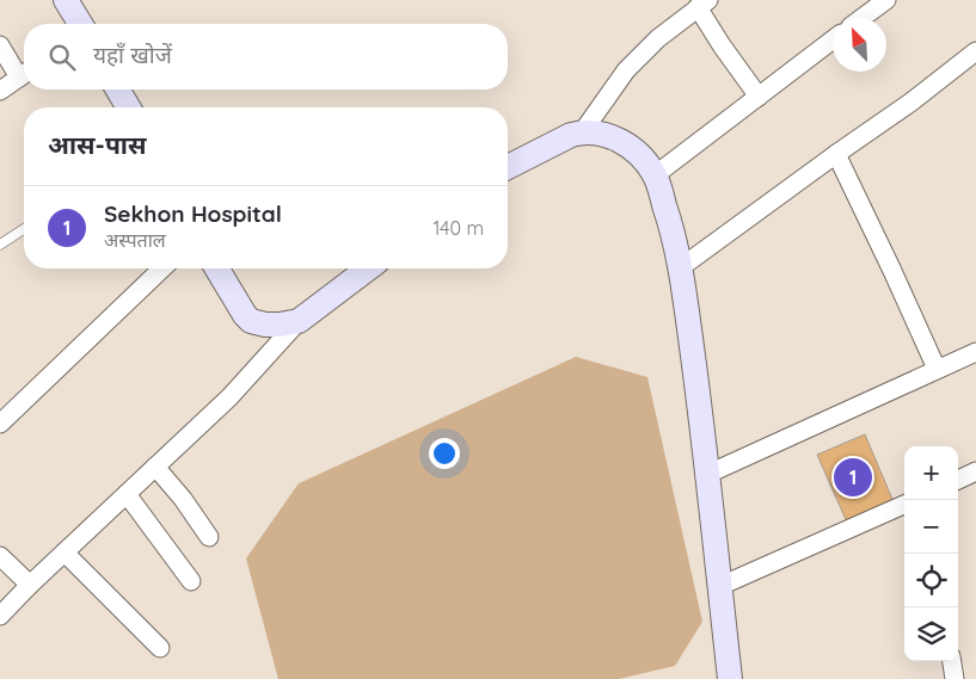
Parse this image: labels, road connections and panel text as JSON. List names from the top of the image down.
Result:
{
  "north": "top left",
  "page": {
    "search": "यहाँ खोजें",
    "heading": "आस-पास",
    "list": [
      {
        "mark": "1",
        "name": "Sekhon Hospital",
        "note": "अस्पताल",
        "value": "140 m"
      }
    ],
    "map_buttons": ["+", "−"],
    "pins": "1"
  }
}
